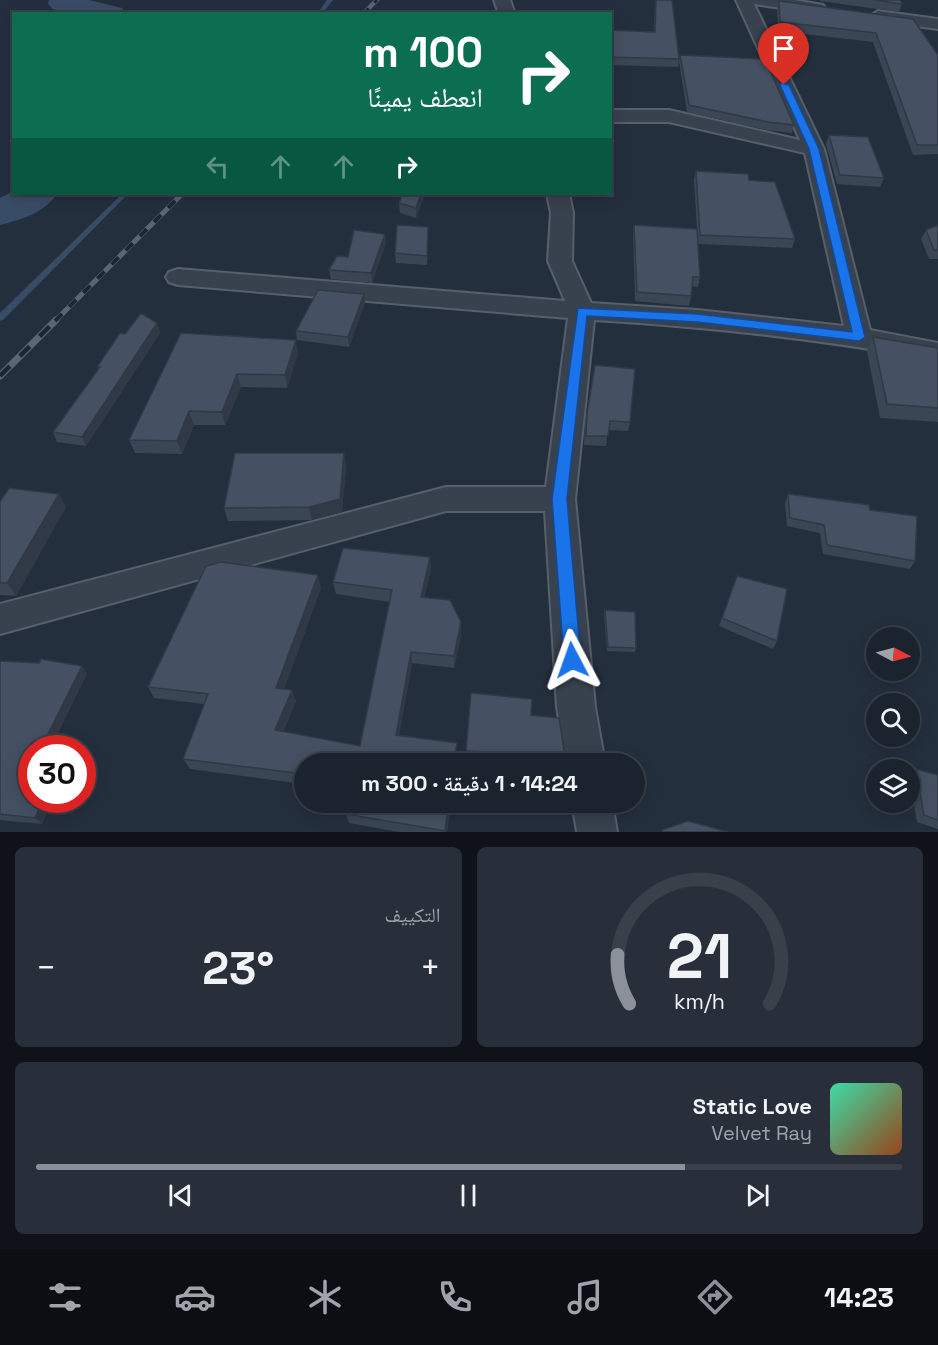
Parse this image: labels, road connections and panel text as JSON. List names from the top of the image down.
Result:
{
  "north": "right",
  "page": {
    "turn": ["100 m", "انعطف يمينًا"],
    "limit": "30",
    "trip": "14:24 · 1 دقيقة · 300 m",
    "tile": "التكييف",
    "heat": ["−", "23°", "+"],
    "song": ["Static Love", "Velvet Ray"],
    "tabs": "14:23",
    "gauge": ["21", "km/h"]
  }
}
